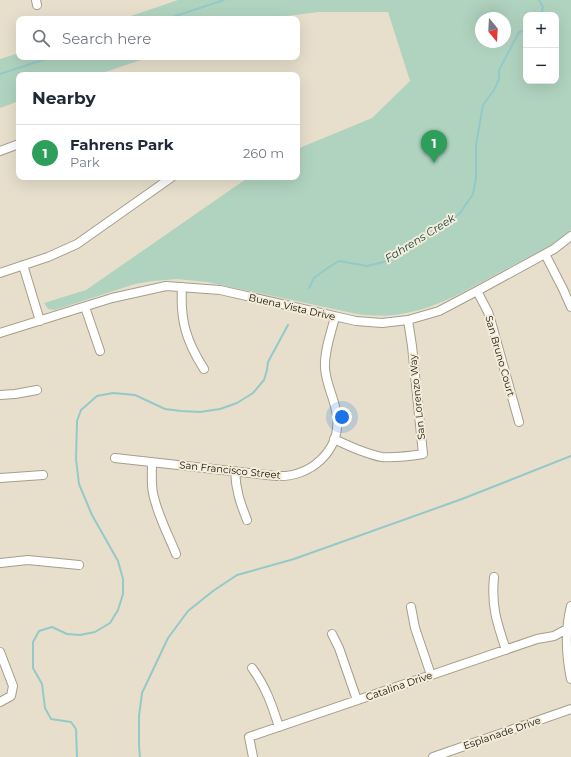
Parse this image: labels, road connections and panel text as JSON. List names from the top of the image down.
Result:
{
  "streets": {
    "street": [
      "Buena Vista Drive",
      "San Bruno Court",
      "San Lorenzo Way",
      "San Francisco Street",
      "Catalina Drive",
      "Esplanade Drive"
    ]
  },
  "crossings": [
    ["Buena Vista Drive", "San Bruno Court"],
    ["Buena Vista Drive", "San Lorenzo Way"],
    ["Buena Vista Drive", "San Francisco Street"],
    ["San Lorenzo Way", "San Francisco Street"]
  ],
  "water": ["Fahrens Creek"],
  "north": "bottom",
  "page": {
    "map_buttons": ["+", "−"],
    "search": "Search here",
    "heading": "Nearby",
    "list": [
      {
        "mark": "1",
        "name": "Fahrens Park",
        "note": "Park",
        "value": "260 m"
      }
    ],
    "pins": "1"
  }
}
